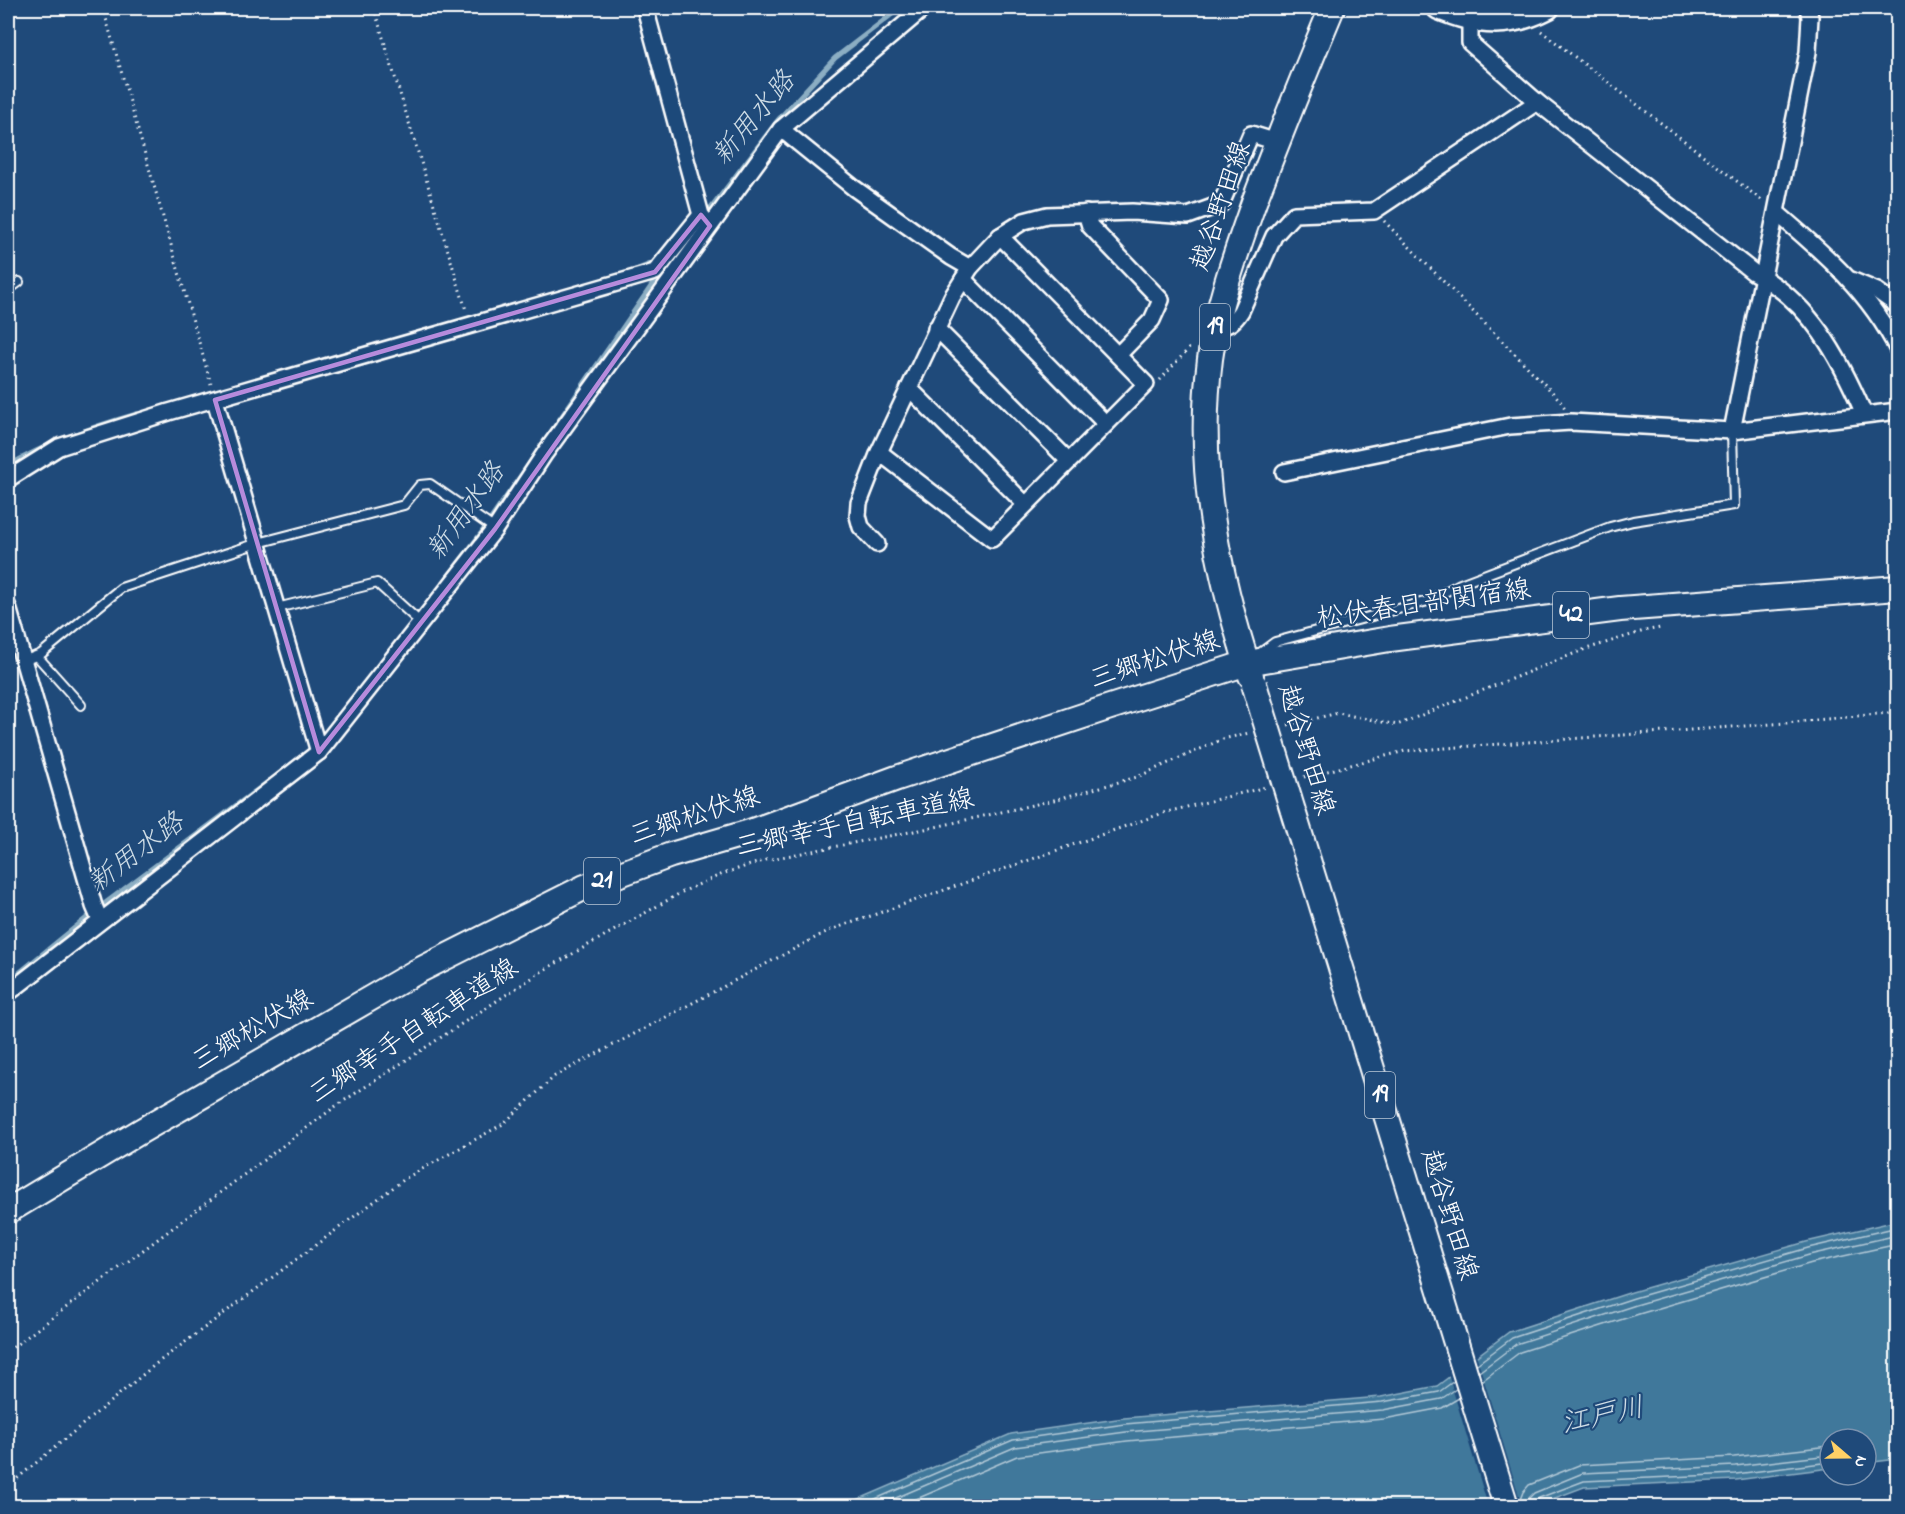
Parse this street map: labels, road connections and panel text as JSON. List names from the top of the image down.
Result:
{
  "streets": {
    "main road": [
      "越谷野田線",
      "19",
      "松伏春日部関宿線",
      "42",
      "三郷松伏線",
      "21"
    ],
    "path": ["三郷幸手自転車道線"]
  },
  "crossings": [
    ["越谷野田線", "松伏春日部関宿線"],
    ["越谷野田線", "三郷松伏線"],
    ["松伏春日部関宿線", "三郷松伏線"]
  ],
  "water": ["新用水路", "江戸川"],
  "north": "right"
}
